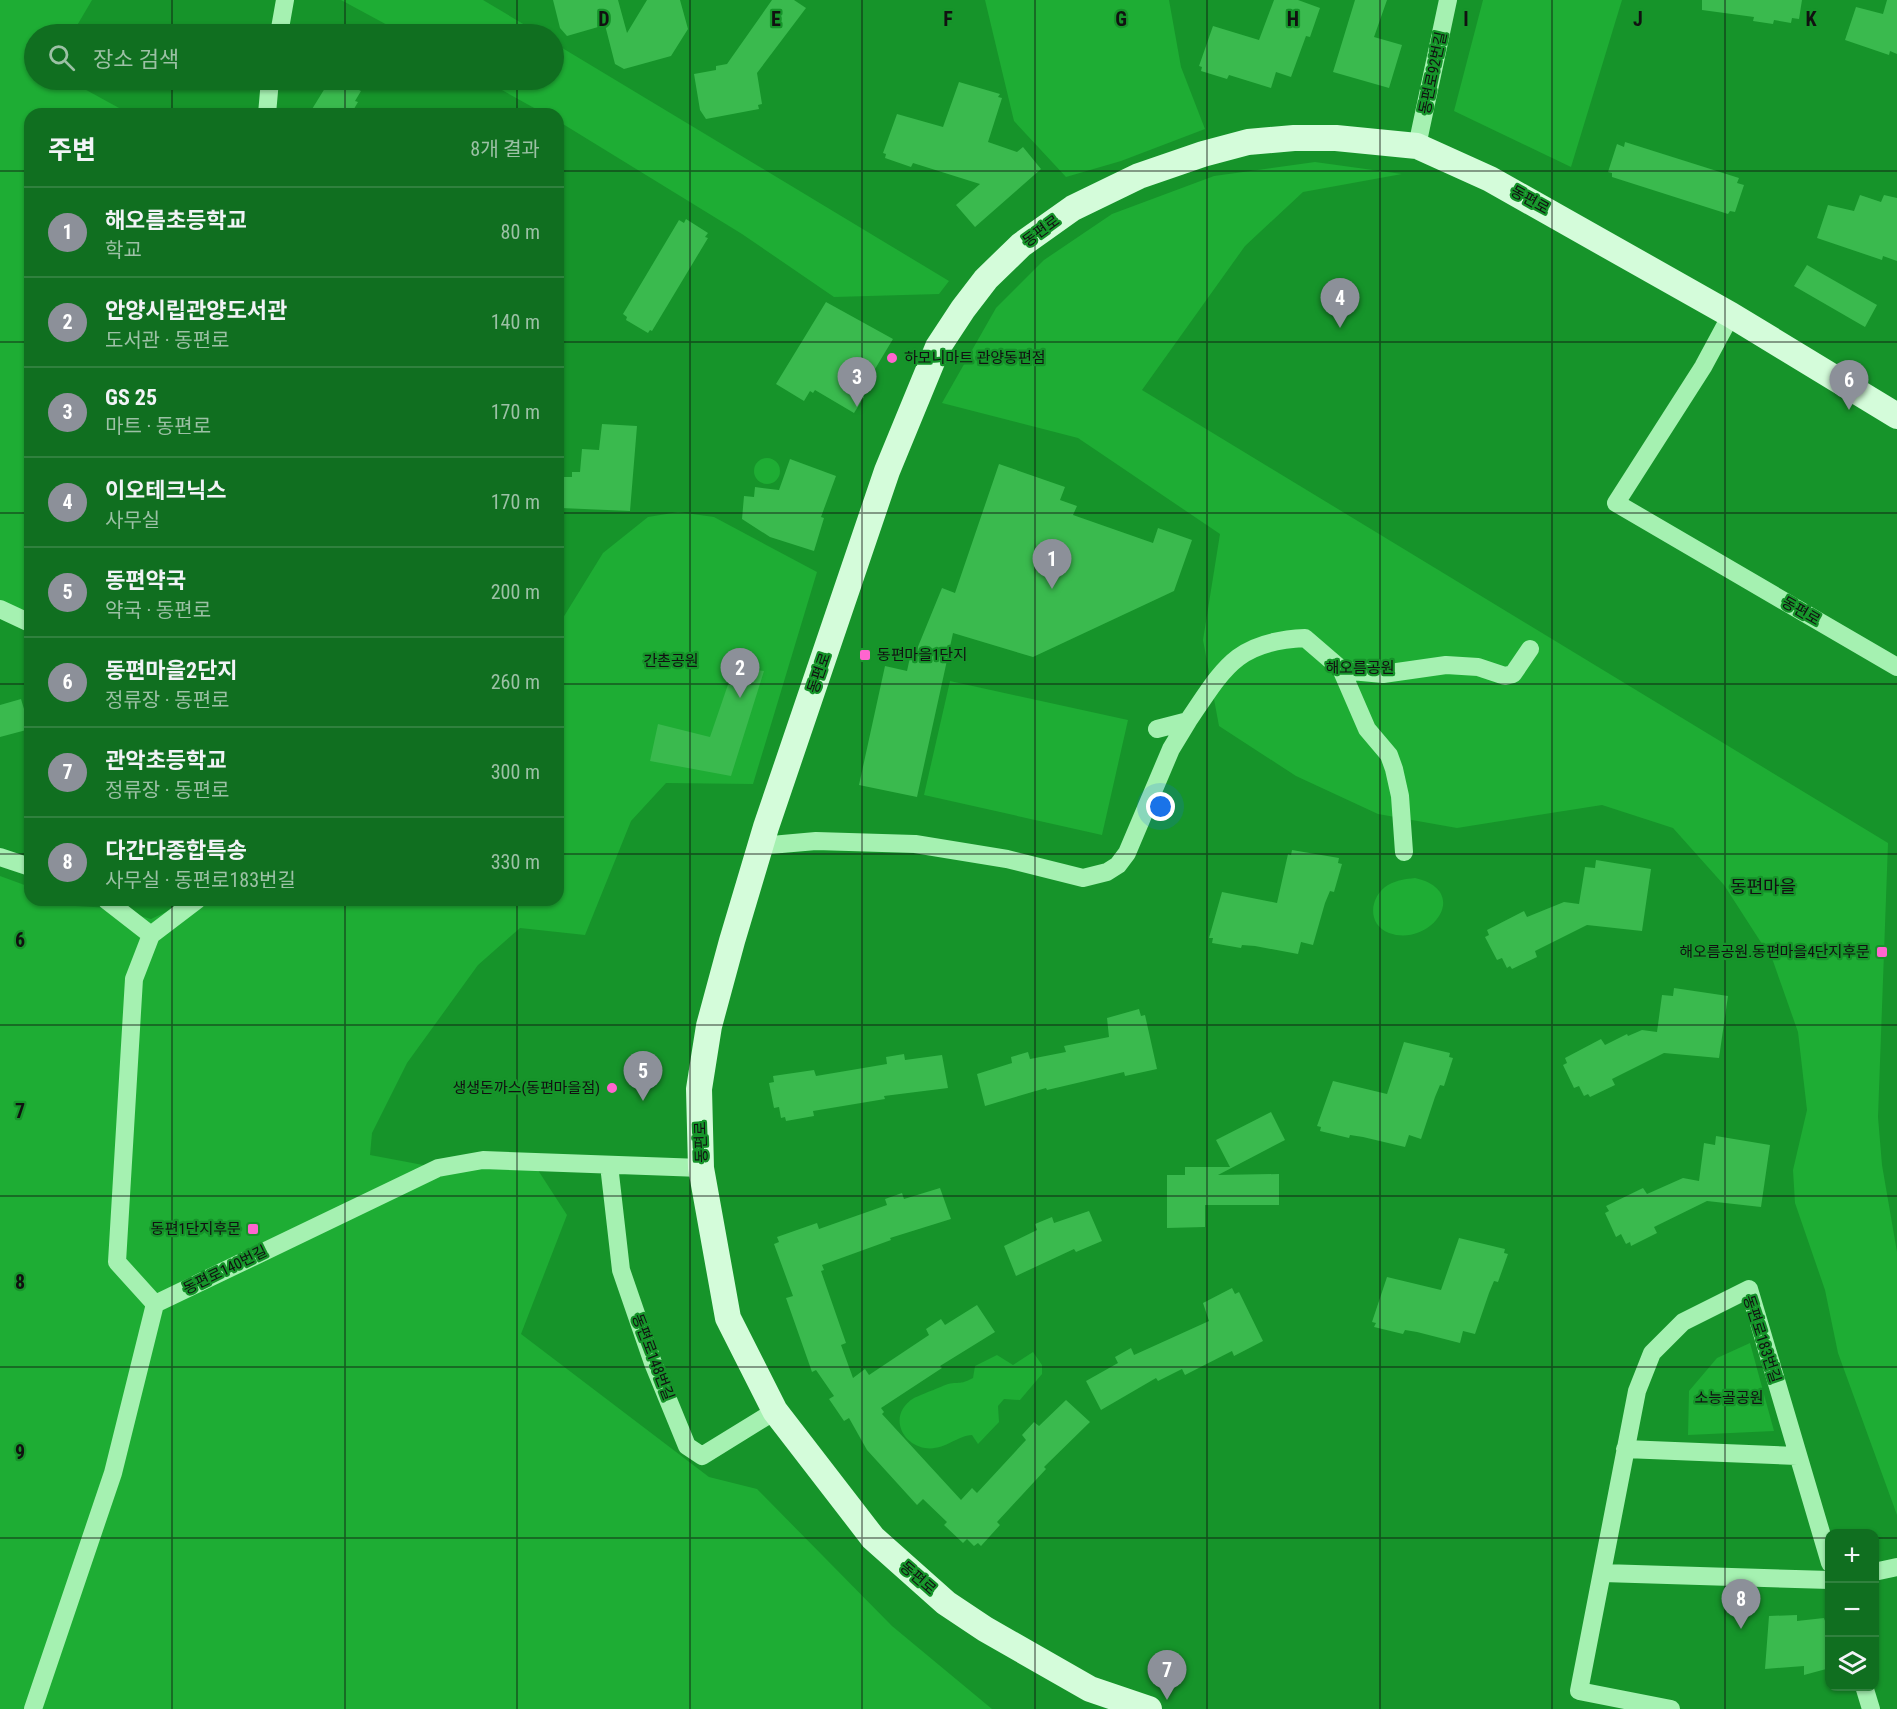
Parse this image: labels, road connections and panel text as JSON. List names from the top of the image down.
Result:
{
  "streets": {
    "street": [
      "동편로92번길",
      "동편로",
      "동편로140번길",
      "동편로183번길",
      "동편로148번길"
    ]
  },
  "crossings": [
    ["동편로92번길", "동편로"],
    ["동편로", "동편로140번길"],
    ["동편로", "동편로148번길"],
    ["동편로140번길", "동편로148번길"]
  ],
  "districts": ["동편마을"],
  "parks": ["간촌공원", "해오름공원", "소능골공원"],
  "places": {
    "other": ["하모니마트 관양동편점", "생생돈까스(동편마을점)"],
    "transit": ["동편마을1단지", "해오름공원.동편마을4단지후문", "동편1단지후문"]
  },
  "page": {
    "search": "장소 검색",
    "heading": ["주변", "8개 결과"],
    "list": [
      {
        "mark": "1",
        "name": "해오름초등학교",
        "note": "학교",
        "value": "80 m"
      },
      {
        "mark": "2",
        "name": "안양시립관양도서관",
        "note": "도서관 · 동편로",
        "value": "140 m"
      },
      {
        "mark": "3",
        "name": "GS 25",
        "note": "마트 · 동편로",
        "value": "170 m"
      },
      {
        "mark": "4",
        "name": "이오테크닉스",
        "note": "사무실",
        "value": "170 m"
      },
      {
        "mark": "5",
        "name": "동편약국",
        "note": "약국 · 동편로",
        "value": "200 m"
      },
      {
        "mark": "6",
        "name": "동편마을2단지",
        "note": "정류장 · 동편로",
        "value": "260 m"
      },
      {
        "mark": "7",
        "name": "관악초등학교",
        "note": "정류장 · 동편로",
        "value": "300 m"
      },
      {
        "mark": "8",
        "name": "다간다종합특송",
        "note": "사무실 · 동편로183번길",
        "value": "330 m"
      }
    ],
    "pins": [
      "4",
      "3",
      "6",
      "1",
      "2",
      "5",
      "8",
      "7"
    ],
    "map_buttons": ["+", "−"]
  },
  "grid": {
    "columns": [
      "D",
      "E",
      "F",
      "G",
      "H",
      "I",
      "J",
      "K"
    ],
    "rows": [
      "6",
      "7",
      "8",
      "9"
    ]
  }
}
